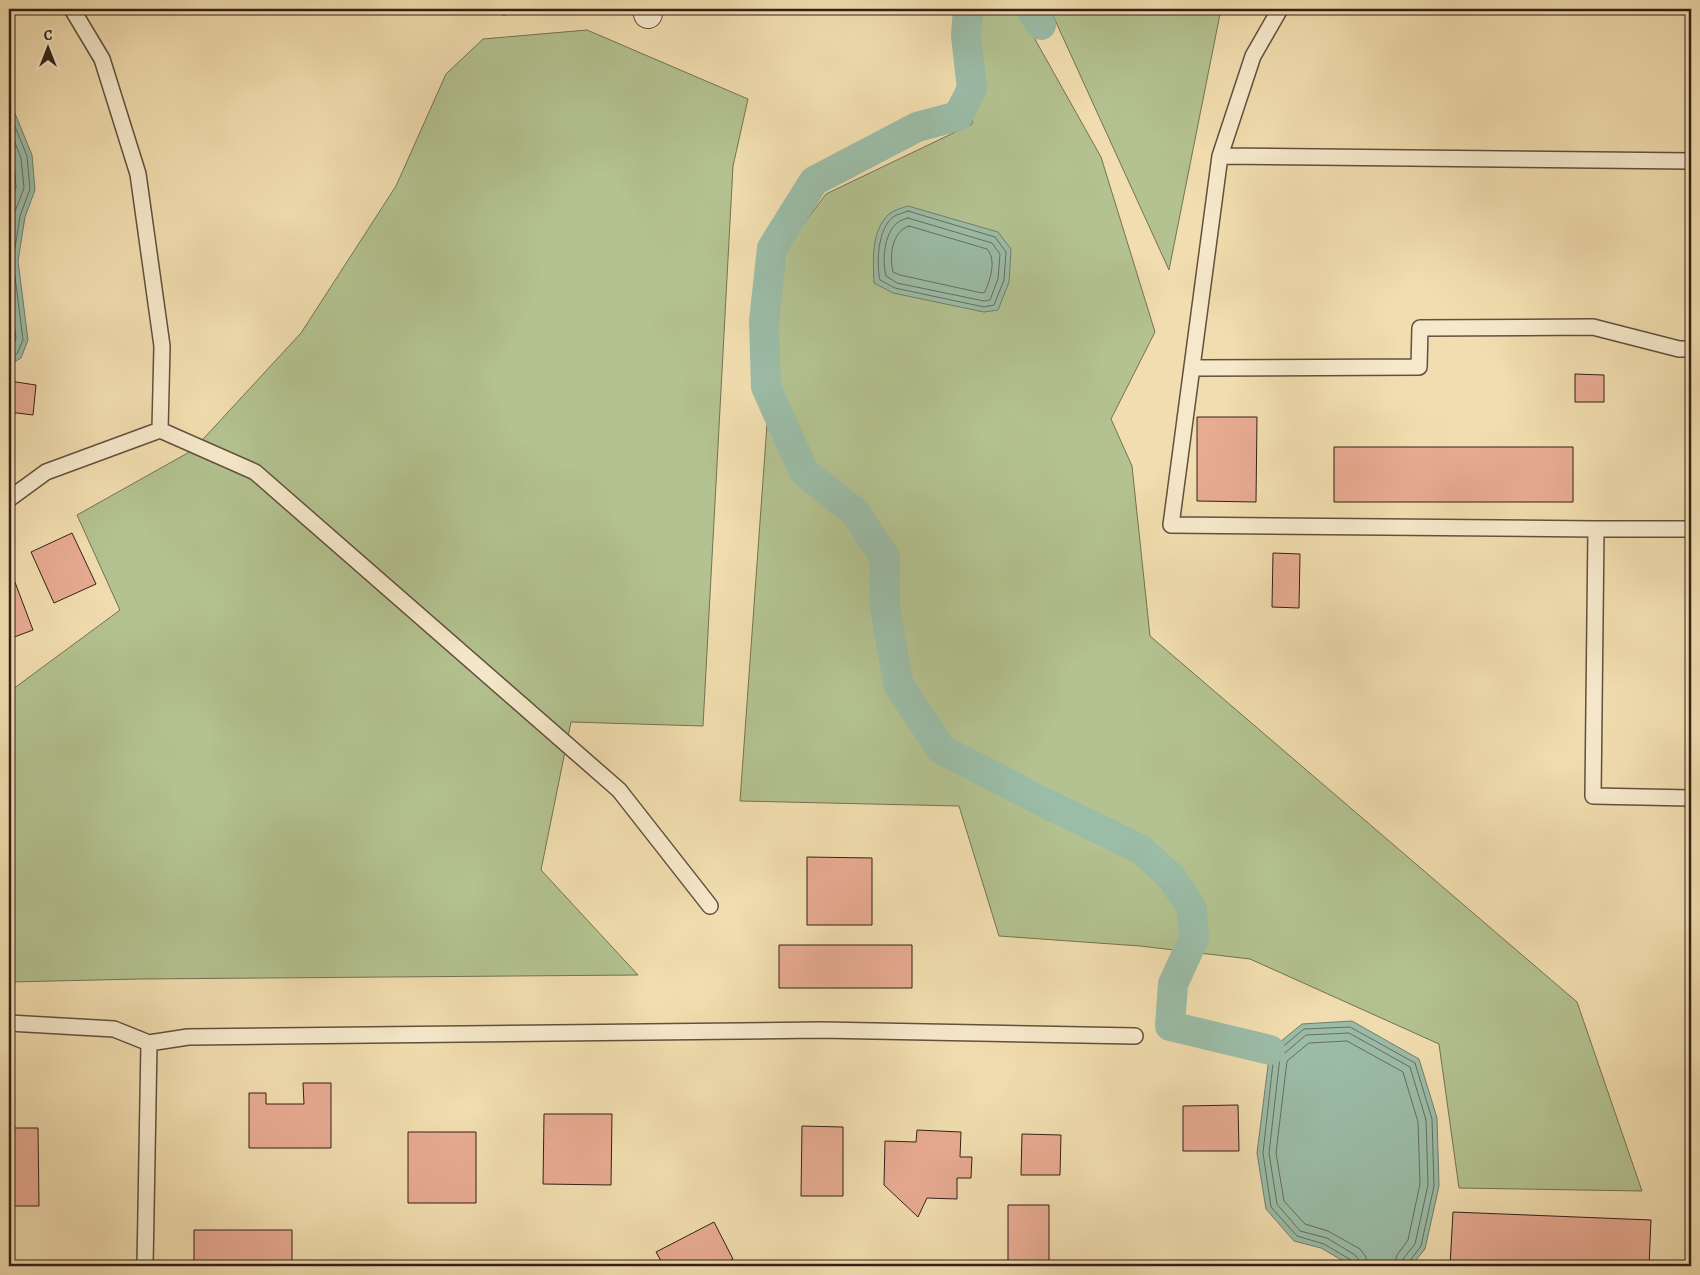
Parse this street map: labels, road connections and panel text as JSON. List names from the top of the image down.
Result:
{
  "north": "top"
}
